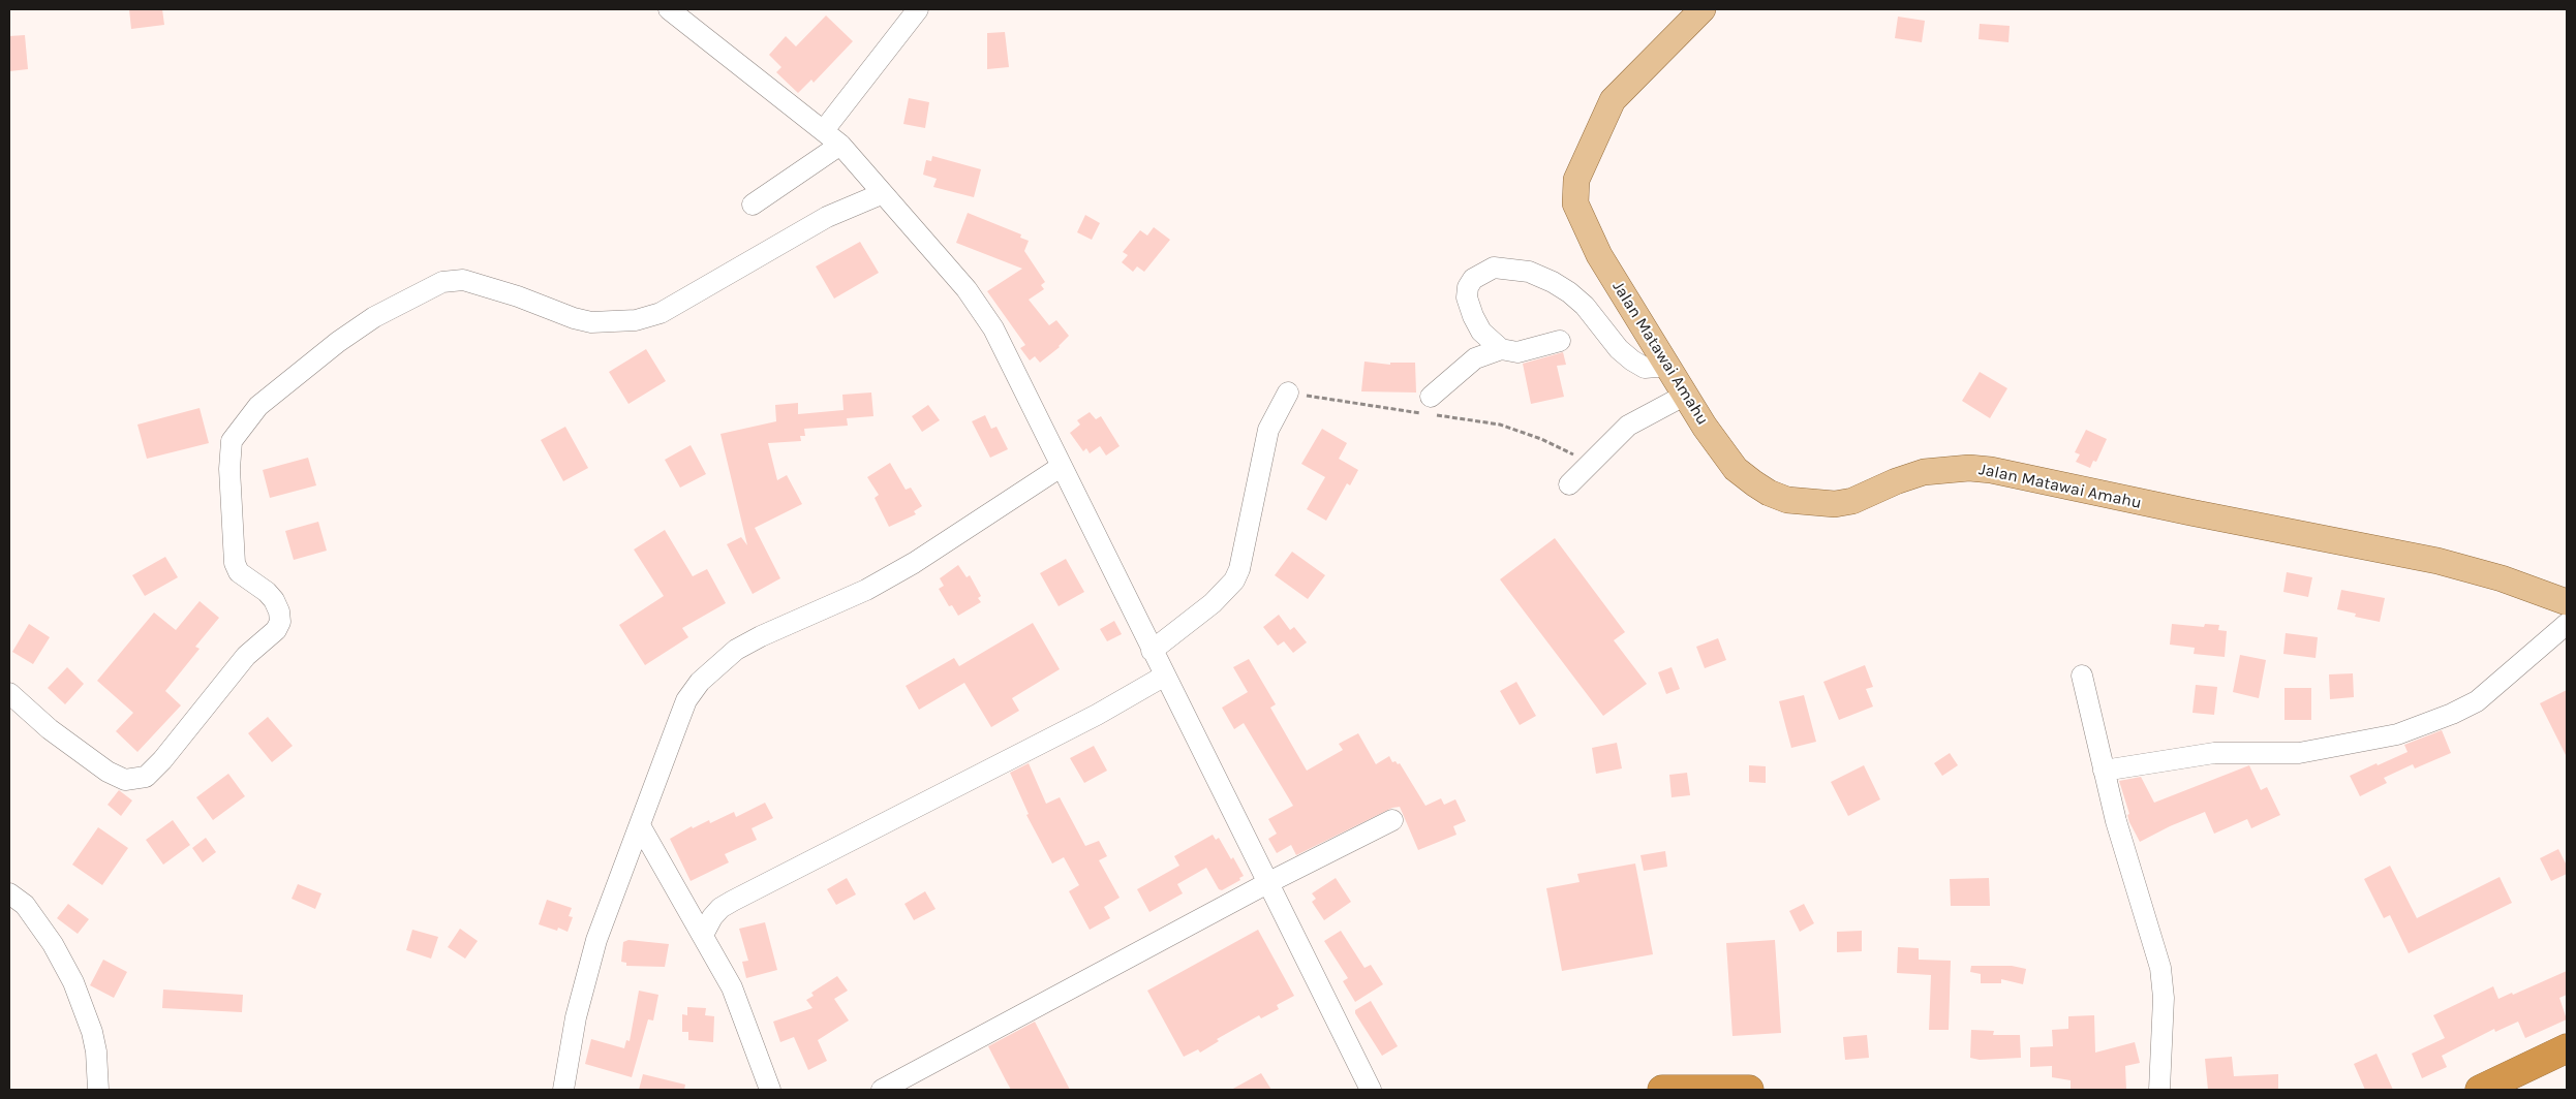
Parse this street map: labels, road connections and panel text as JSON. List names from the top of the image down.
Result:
{
  "streets": {
    "main road": ["Jalan Matawai Amahu"]
  }
}
